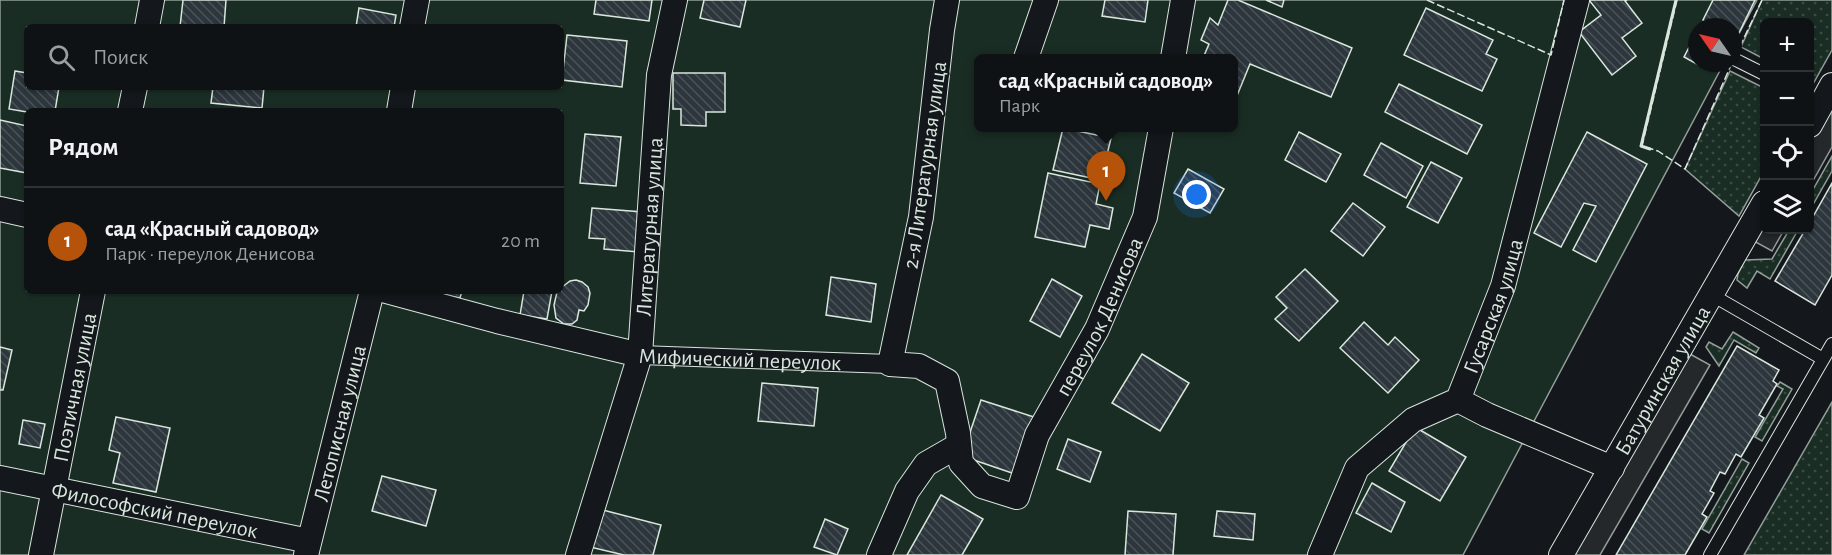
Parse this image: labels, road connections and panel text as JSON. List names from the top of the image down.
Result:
{
  "streets": {
    "street": [
      "2-я Литературная улица",
      "Литературная улица",
      "Гусарская улица",
      "переулок Денисова",
      "Мифический переулок",
      "Батуринская улица",
      "Поэтичная улица",
      "Летописная улица",
      "Философский переулок"
    ]
  },
  "crossings": [
    ["2-я Литературная улица", "Мифический переулок"],
    ["Литературная улица", "Мифический переулок"],
    ["переулок Денисова", "Мифический переулок"],
    ["Поэтичная улица", "Философский переулок"],
    ["Летописная улица", "Философский переулок"]
  ],
  "north": "top left",
  "page": {
    "map_buttons": ["+", "−"],
    "search": "Поиск",
    "popup": ["сад «Красный садовод»", "Парк"],
    "heading": "Рядом",
    "pins": "1",
    "list": [
      {
        "mark": "1",
        "name": "сад «Красный садовод»",
        "note": "Парк · переулок Денисова",
        "value": "20 m"
      }
    ]
  }
}
